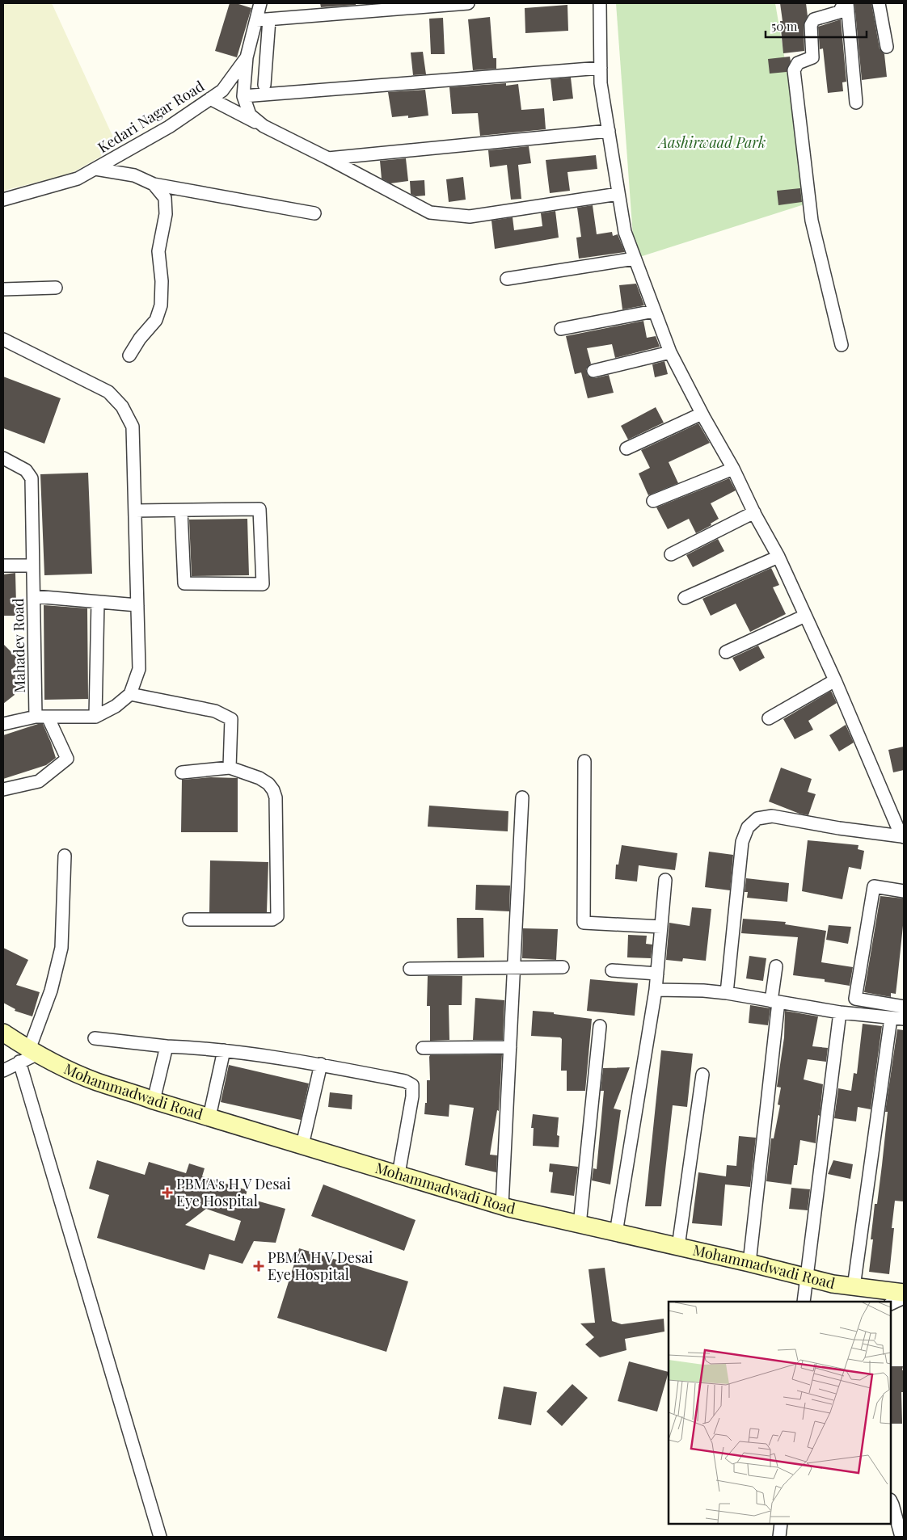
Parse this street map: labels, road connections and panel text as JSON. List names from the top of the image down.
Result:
{
  "streets": {
    "main road": ["Mohammadwadi Road"],
    "street": ["Kedari Nagar Road", "Mahadev Road"]
  },
  "parks": ["Aashirwaad Park"],
  "places": {
    "health": ["PBMA's H V Desai Eye Hospital", "PBMA H V Desai Eye Hospital"]
  },
  "scale_bar": "50 m"
}
